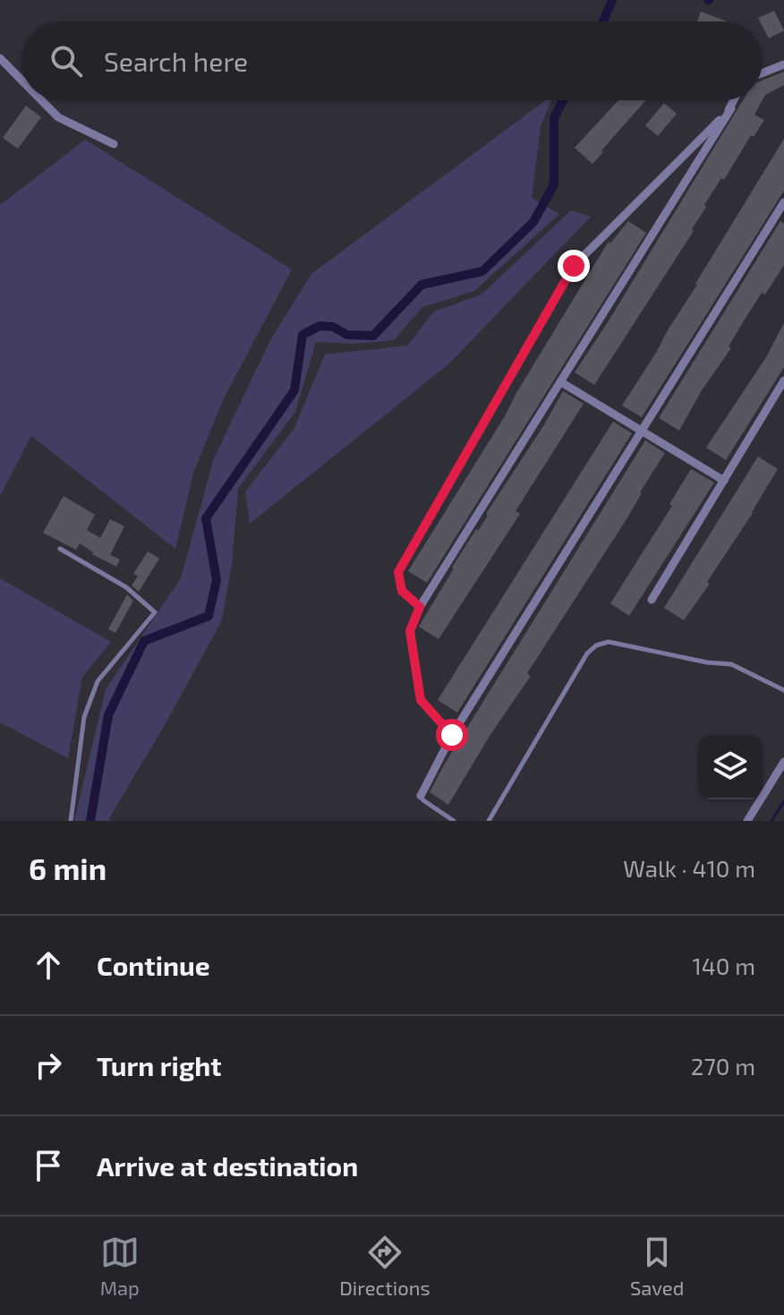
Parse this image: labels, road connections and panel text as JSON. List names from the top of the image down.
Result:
{
  "page": {
    "search": "Search here",
    "heading": ["6 min", "Walk · 410 m"],
    "list": [
      ["Continue", "140 m"],
      ["Turn right", "270 m"],
      "Arrive at destination"
    ],
    "nav": ["Map", "Directions", "Saved"]
  }
}
